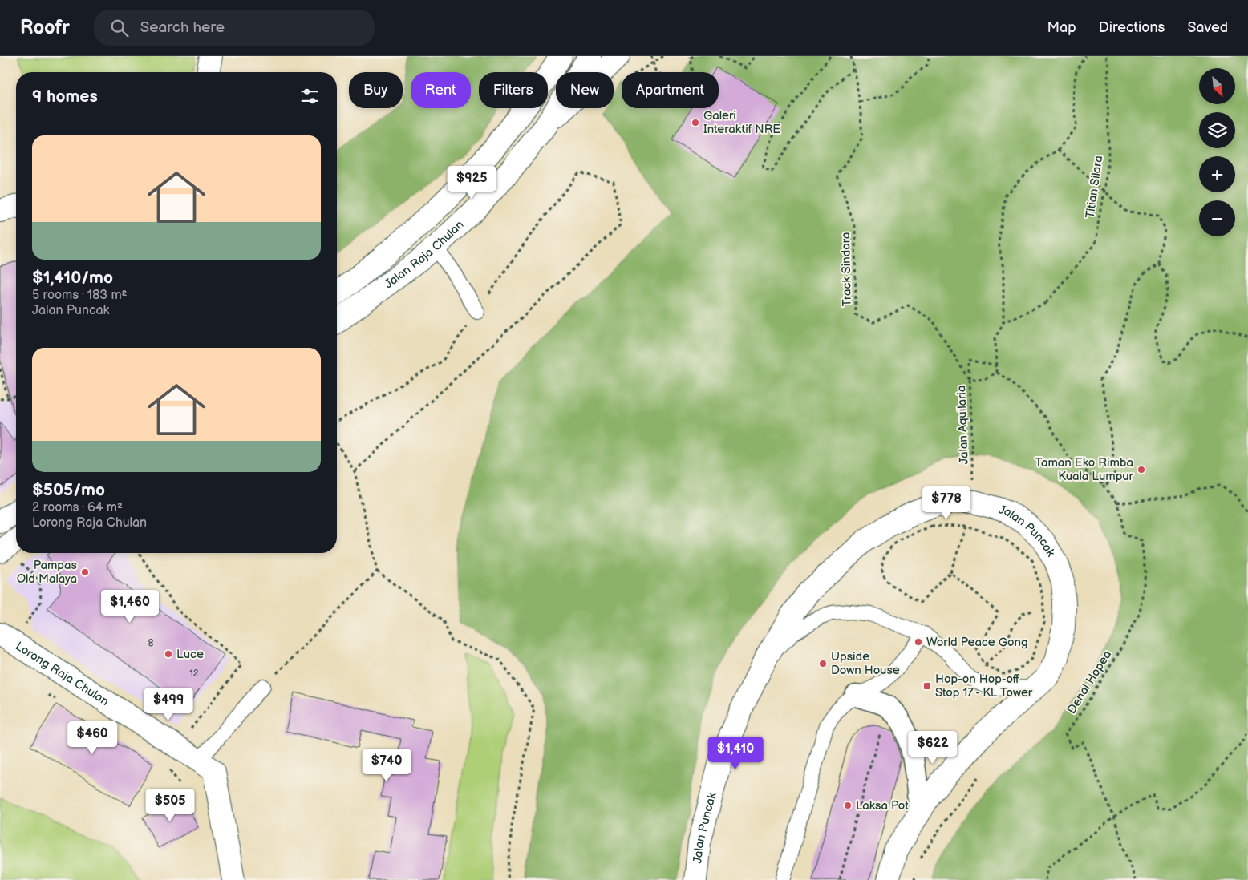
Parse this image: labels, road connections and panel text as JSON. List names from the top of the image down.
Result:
{
  "streets": {
    "street": ["Jalan Raja Chulan", "Jalan Puncak", "Lorong Raja Chulan"],
    "path": [
      "Titian Silara",
      "Track Sindora",
      "Jalan Aquilaria",
      "Denai Hopea"
    ]
  },
  "crossings": [
    ["Track Sindora", "Jalan Aquilaria"],
    ["Jalan Aquilaria", "Jalan Puncak"]
  ],
  "places": {
    "other": [
      "Galeri Interaktif NRE",
      "Taman Eko Rimba Kuala Lumpur",
      "Pampas Old Malaya",
      "World Peace Gong",
      "Luce",
      "Upside Down House",
      "Laksa Pot"
    ],
    "transit": ["Hop-on Hop-off Stop 17 - KL Tower"]
  },
  "house_numbers": ["8", "12"],
  "north": "bottom right",
  "page": {
    "header": "Roofr",
    "search": "Search here",
    "nav": ["Map", "Directions", "Saved"],
    "map_buttons": ["+", "−"],
    "chip": [
      "Buy",
      "Rent",
      "Filters",
      "New",
      "Apartment"
    ],
    "heading": "9 homes",
    "list": [
      {
        "name": "$1,410/mo",
        "note": "5 rooms · 183 m² · Jalan Puncak"
      },
      {
        "name": "$505/mo",
        "note": "2 rooms · 64 m² · Lorong Raja Chulan"
      }
    ],
    "price": [
      "$925",
      "$778",
      "$1,460",
      "$499",
      "$460",
      "$622",
      "$1,410",
      "$740",
      "$505"
    ]
  }
}
